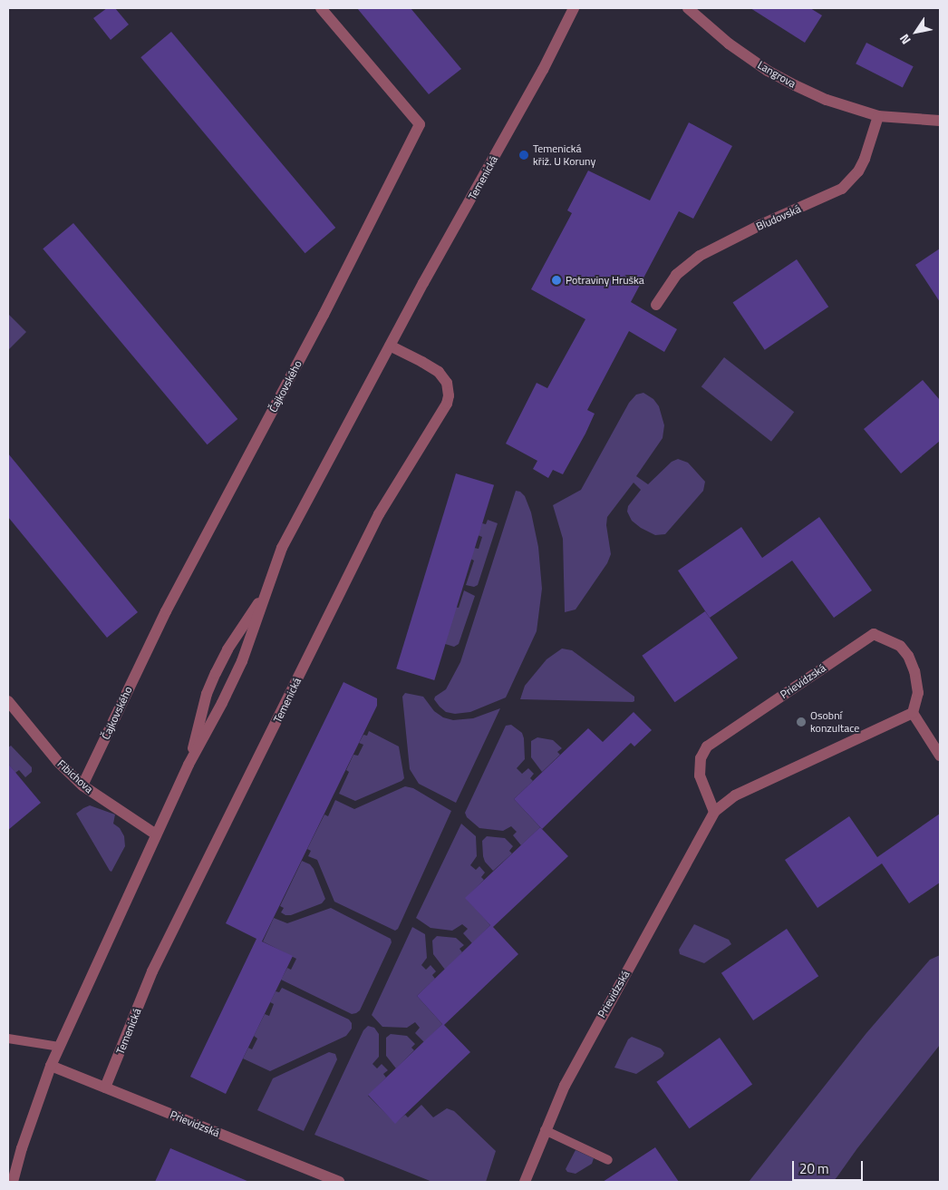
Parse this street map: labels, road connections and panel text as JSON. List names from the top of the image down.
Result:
{
  "streets": {
    "street": [
      "Langrova",
      "Temenická",
      "Bludovská",
      "Čajkovského",
      "Prievidzská",
      "Fibichova"
    ]
  },
  "crossings": [
    ["Langrova", "Bludovská"],
    ["Temenická", "Prievidzská"],
    ["Temenická", "Fibichova"],
    ["Čajkovského", "Fibichova"]
  ],
  "places": ["Temenická křiž. U Koruny", "Potraviny Hruška", "Osobní konzultace"],
  "scale_bar": "20 m",
  "north": "bottom left"
}
